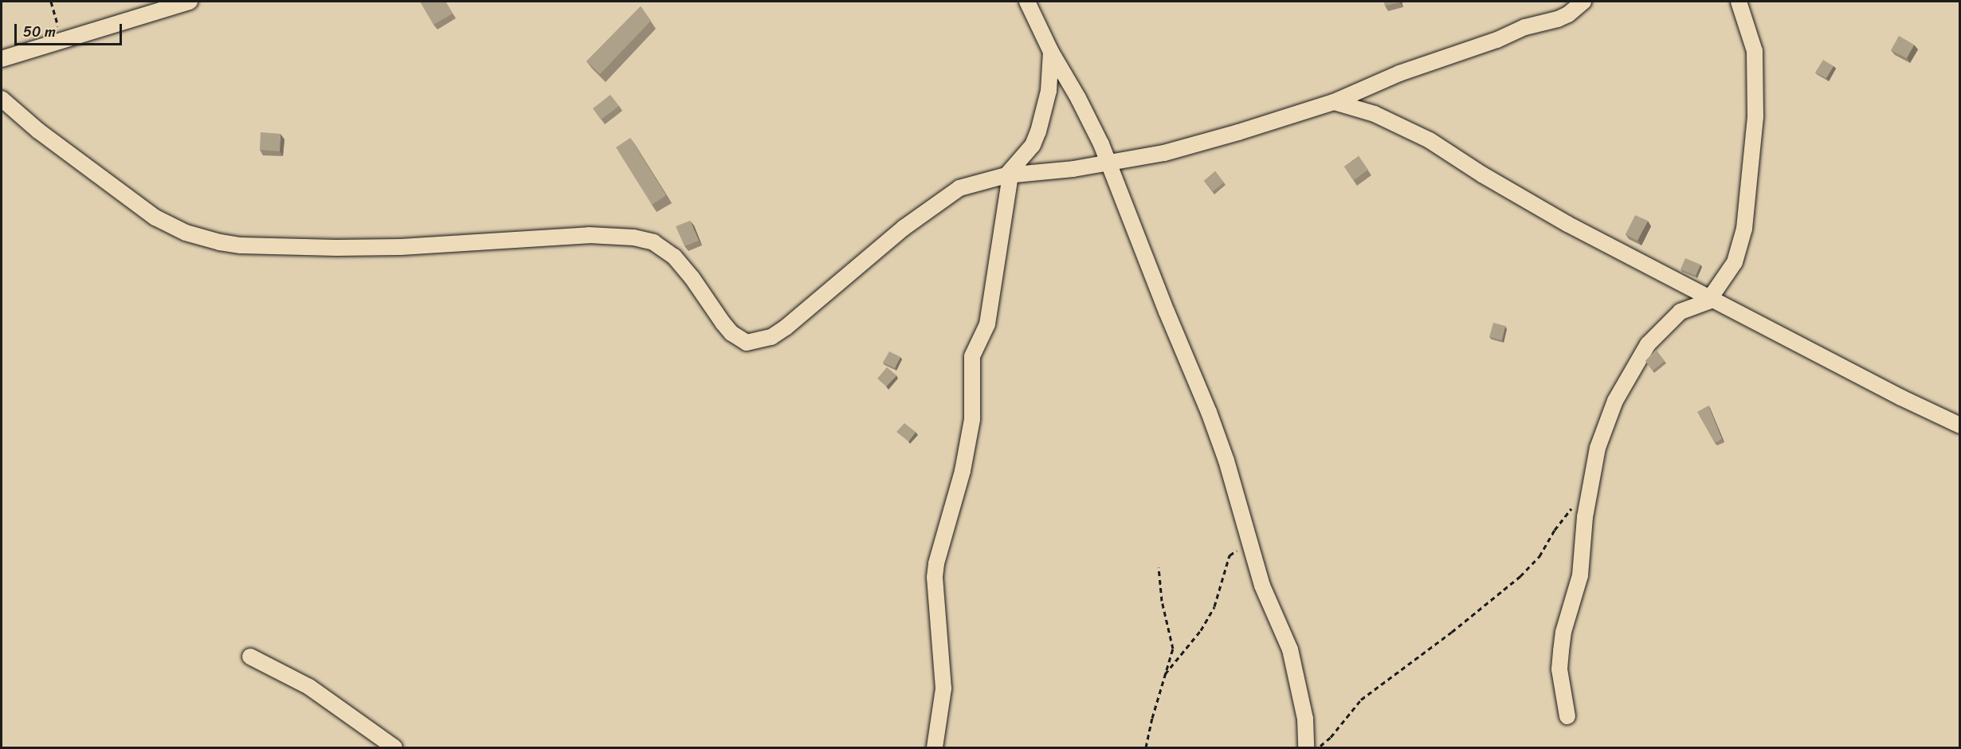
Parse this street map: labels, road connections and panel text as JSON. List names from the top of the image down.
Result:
{
  "scale_bar": "50 m"
}
